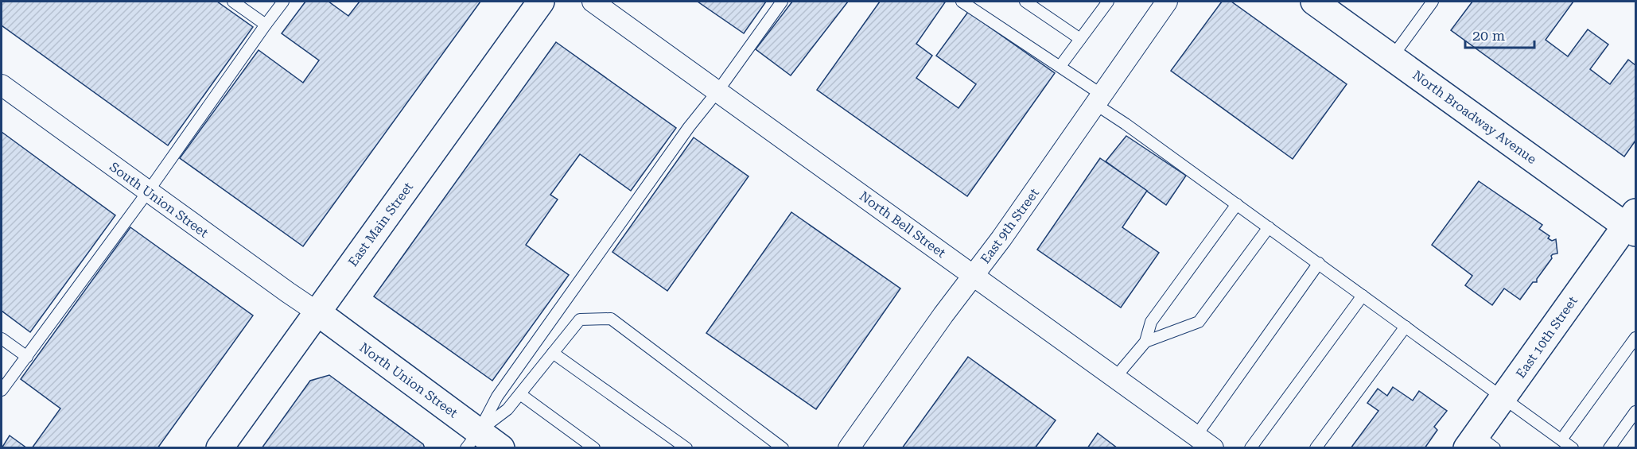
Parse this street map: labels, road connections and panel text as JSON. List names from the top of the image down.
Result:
{
  "streets": {
    "street": [
      "North Broadway Avenue",
      "South Union Street",
      "East Main Street",
      "North Bell Street",
      "East 9th Street",
      "East 10th Street",
      "North Union Street"
    ]
  },
  "crossings": [
    ["North Broadway Avenue", "East 10th Street"],
    ["South Union Street", "East Main Street"],
    ["South Union Street", "North Union Street"],
    ["East Main Street", "North Union Street"],
    ["North Bell Street", "East 9th Street"]
  ],
  "scale_bar": "20 m"
}
